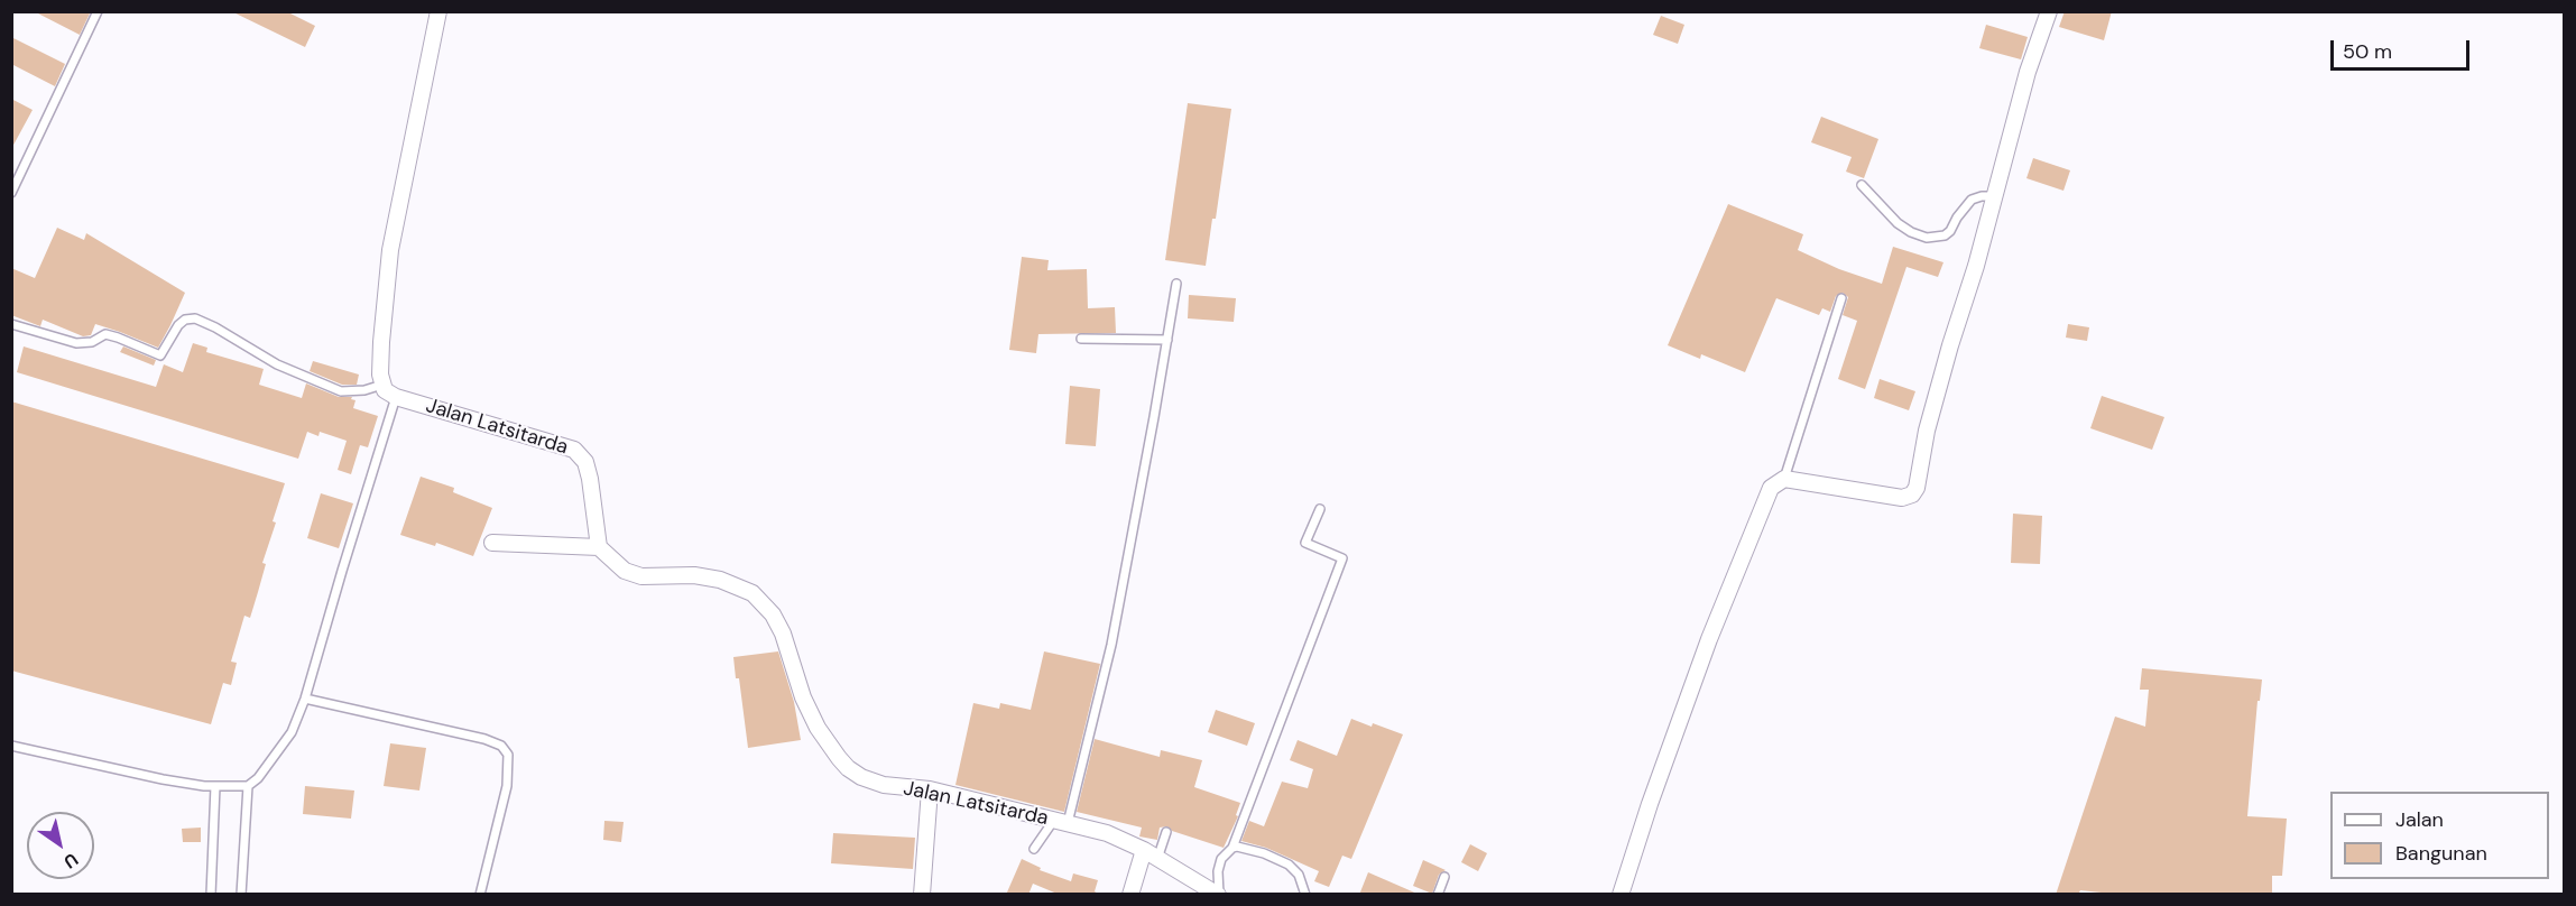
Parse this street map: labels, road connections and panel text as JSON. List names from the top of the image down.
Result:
{
  "streets": {
    "street": ["Jalan Latsitarda"]
  },
  "legend": ["Jalan", "Bangunan"],
  "scale_bar": "50 m",
  "north": "bottom right"
}
